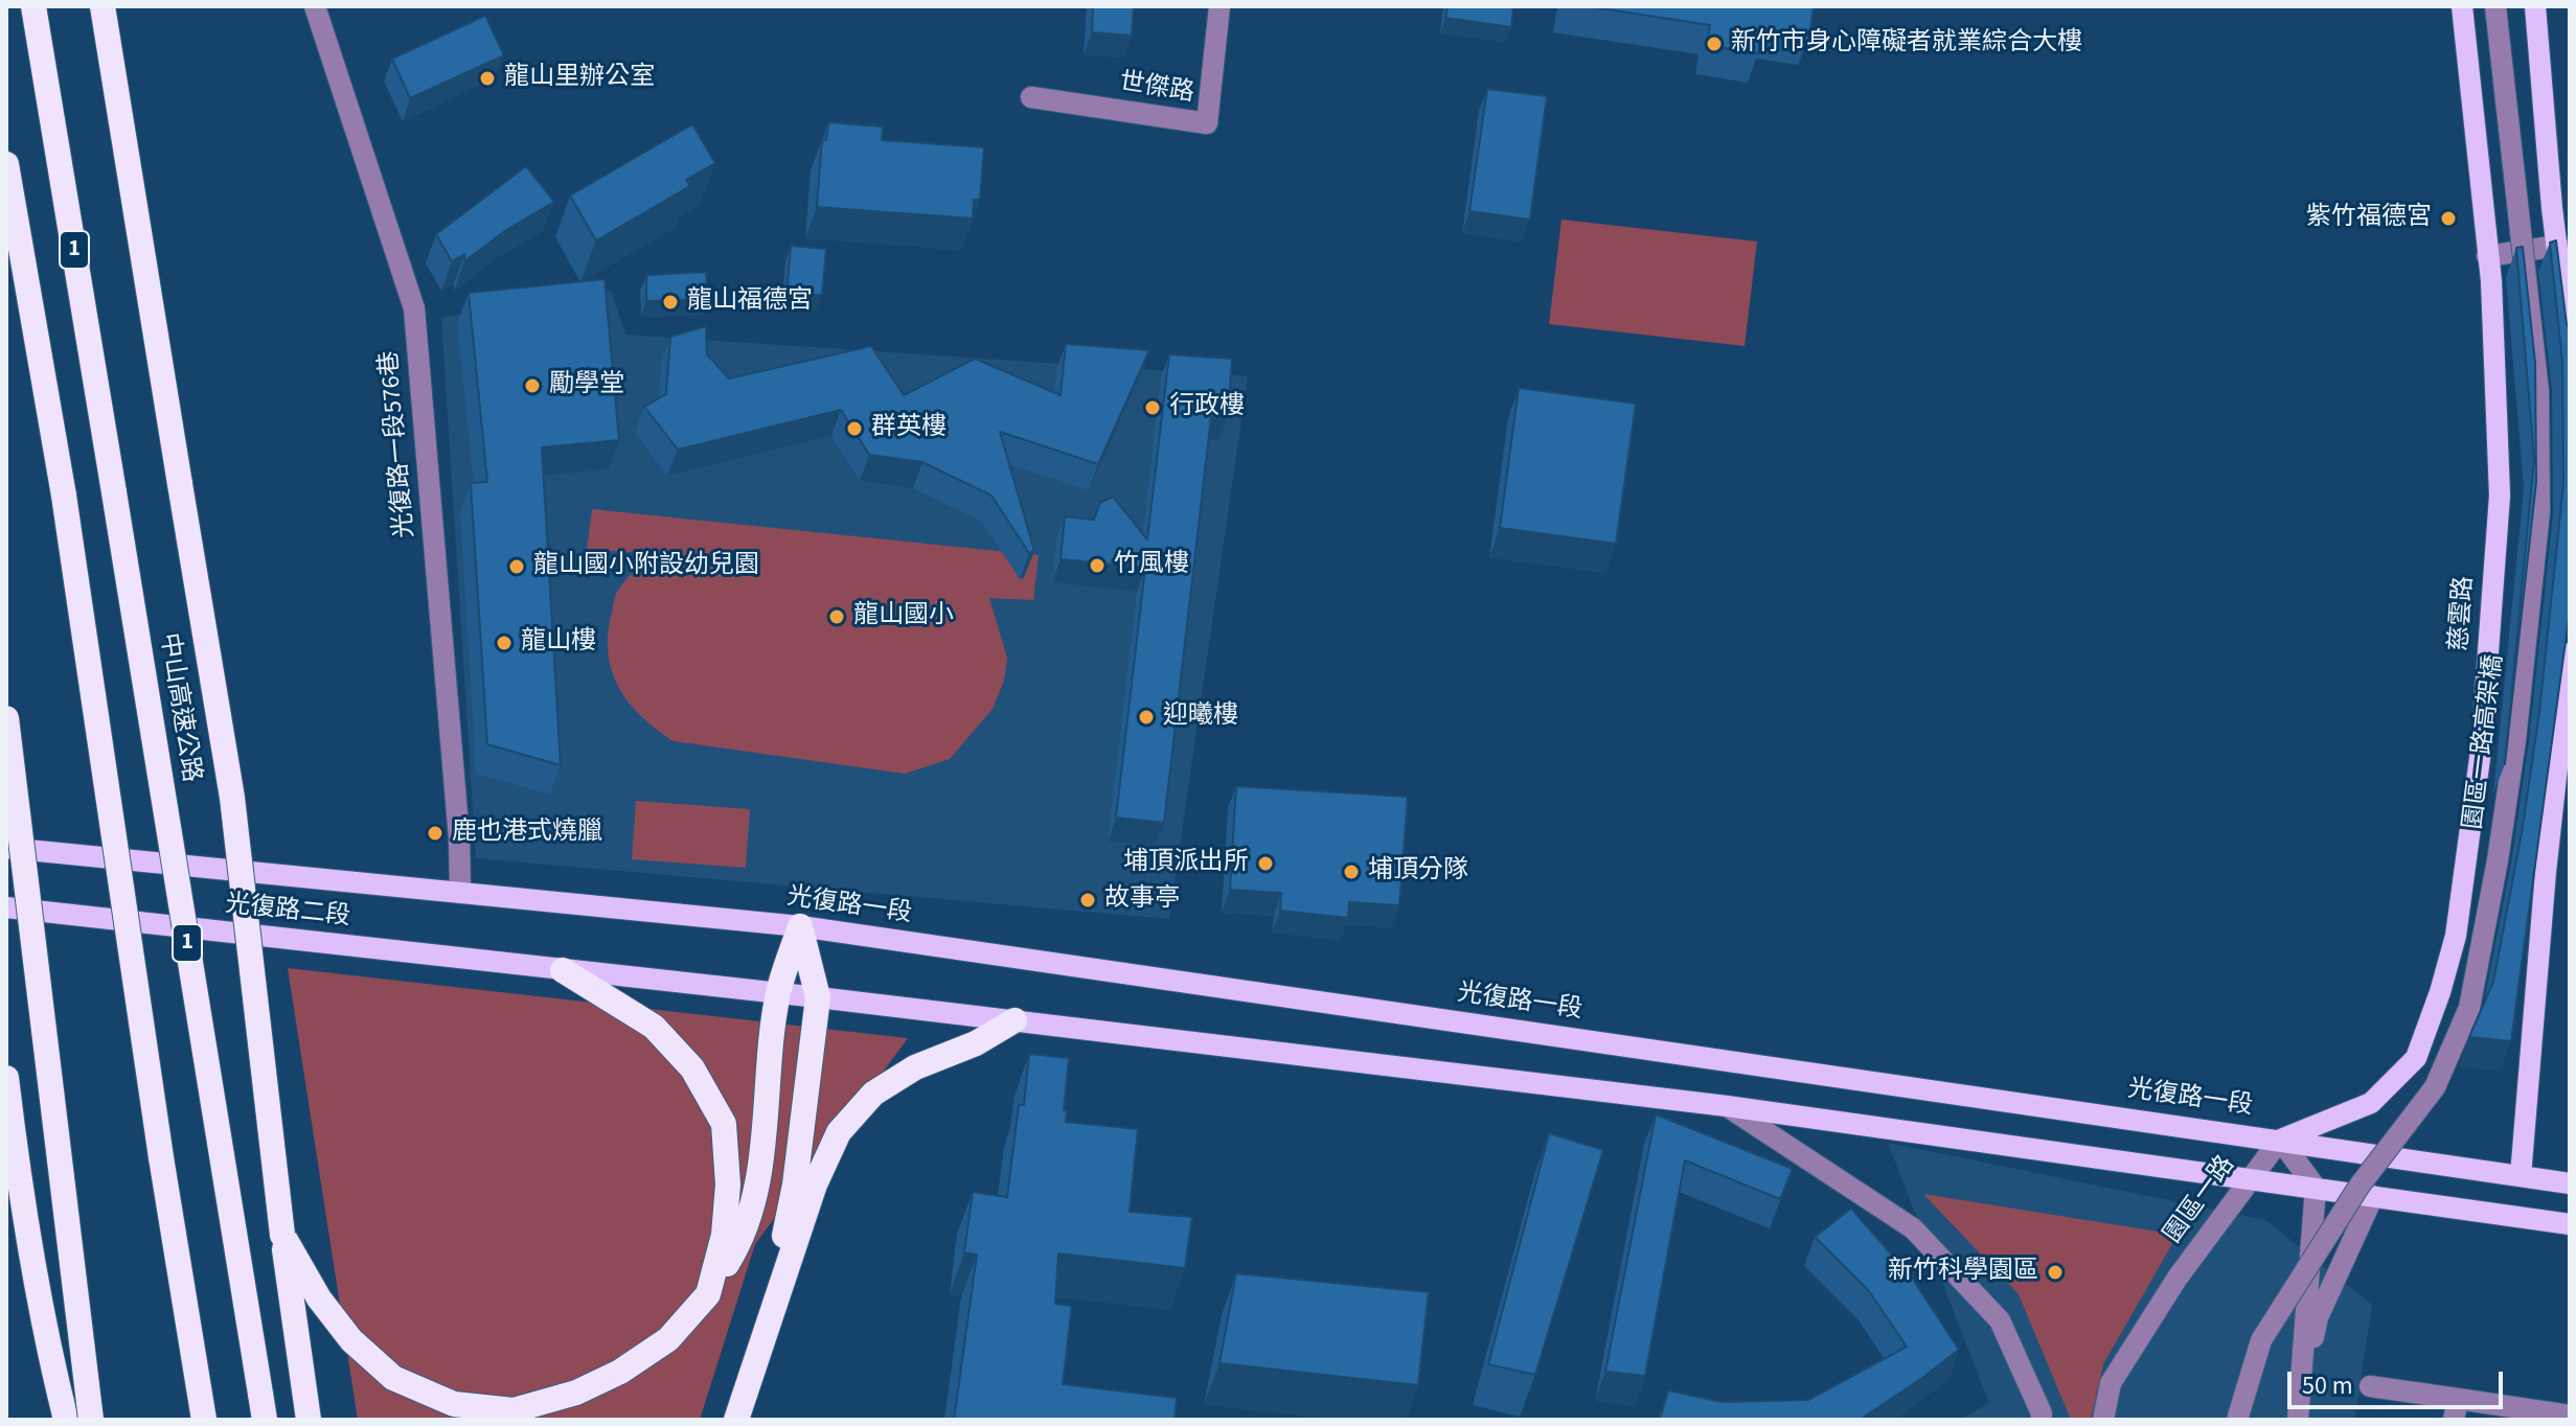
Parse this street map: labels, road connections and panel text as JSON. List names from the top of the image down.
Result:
{
  "streets": {
    "highway": ["1", "中山高速公路"],
    "main road": ["慈雲路", "光復路一段", "光復路二段"],
    "street": [
      "世傑路",
      "光復路一段576巷",
      "園區一路高架橋",
      "園區一路"
    ]
  },
  "crossings": [
    ["光復路一段576巷", "光復路一段"],
    ["光復路一段576巷", "光復路二段"],
    ["慈雲路", "光復路一段"],
    ["慈雲路", "園區一路"],
    ["光復路一段", "光復路二段"],
    ["光復路一段", "園區一路"]
  ],
  "places": [
    "新竹市身心障礙者就業綜合大樓",
    "龍山里辦公室",
    "紫竹福德宮",
    "龍山福德宮",
    "勵學堂",
    "行政樓",
    "群英樓",
    "竹風樓",
    "龍山國小附設幼兒園",
    "龍山國小",
    "龍山樓",
    "迎曦樓",
    "鹿也港式燒臘",
    "埔頂派出所",
    "埔頂分隊",
    "故事亭",
    "新竹科學園區"
  ],
  "scale_bar": "50 m"
}
